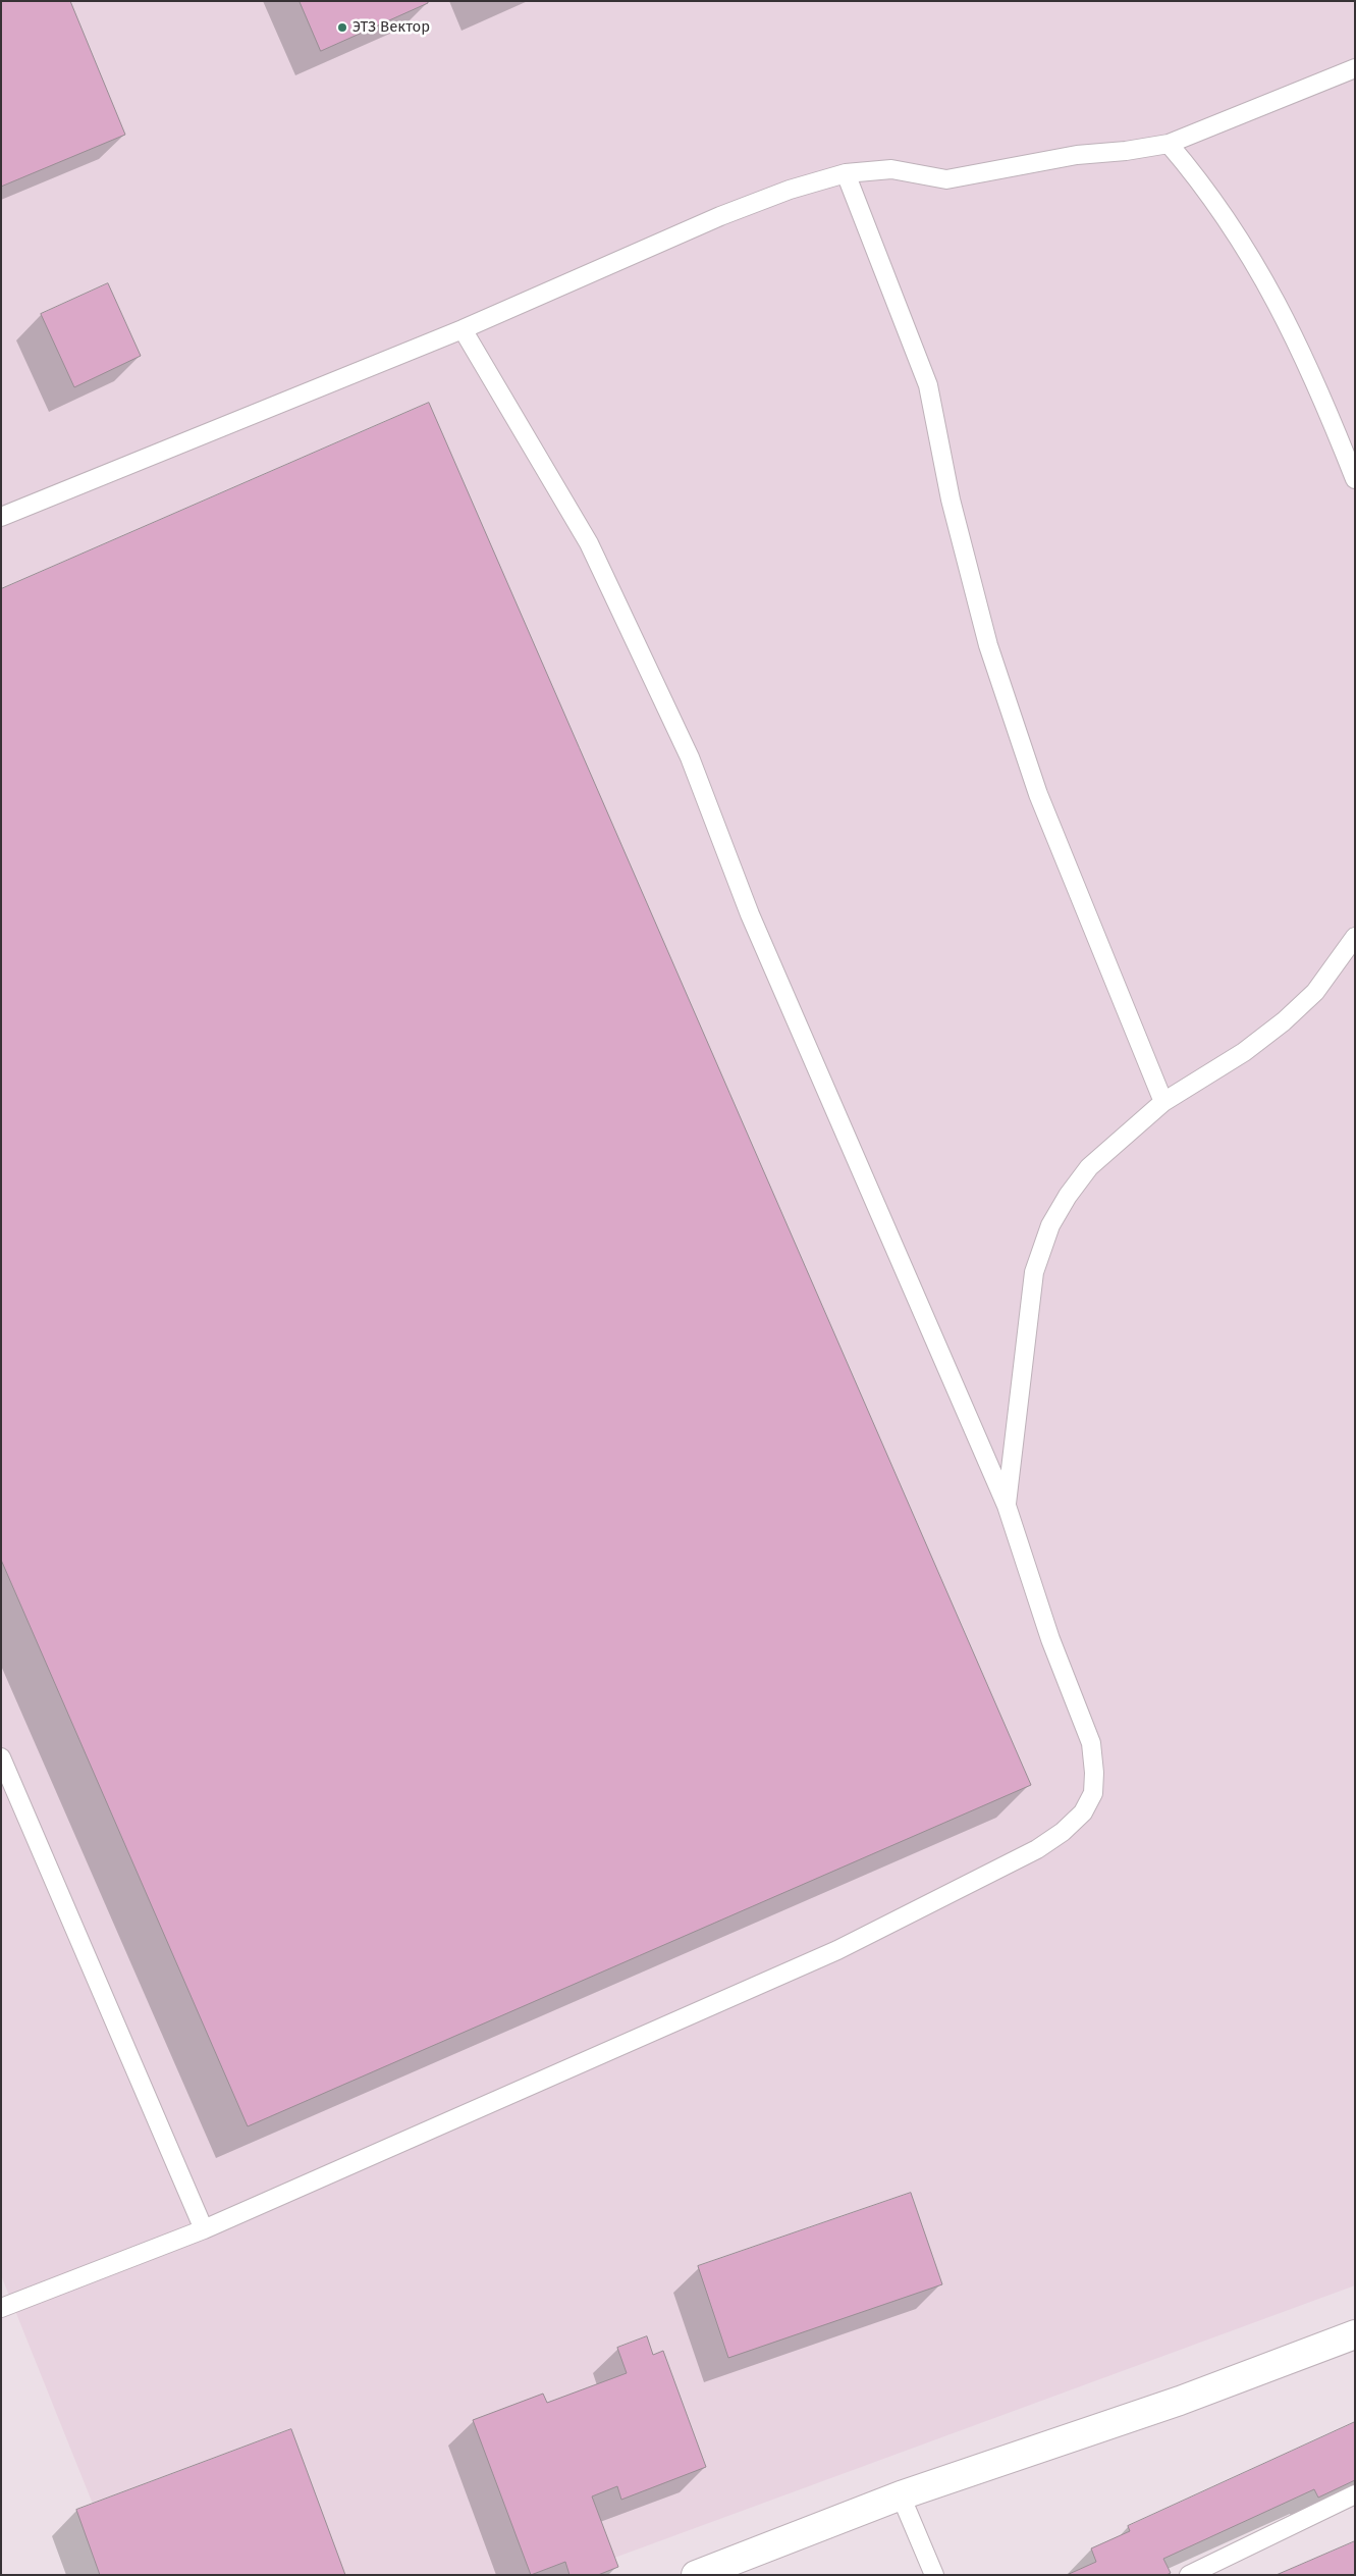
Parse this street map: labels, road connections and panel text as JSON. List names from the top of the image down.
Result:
{
  "places": ["ЭТЗ Вектор"]
}
